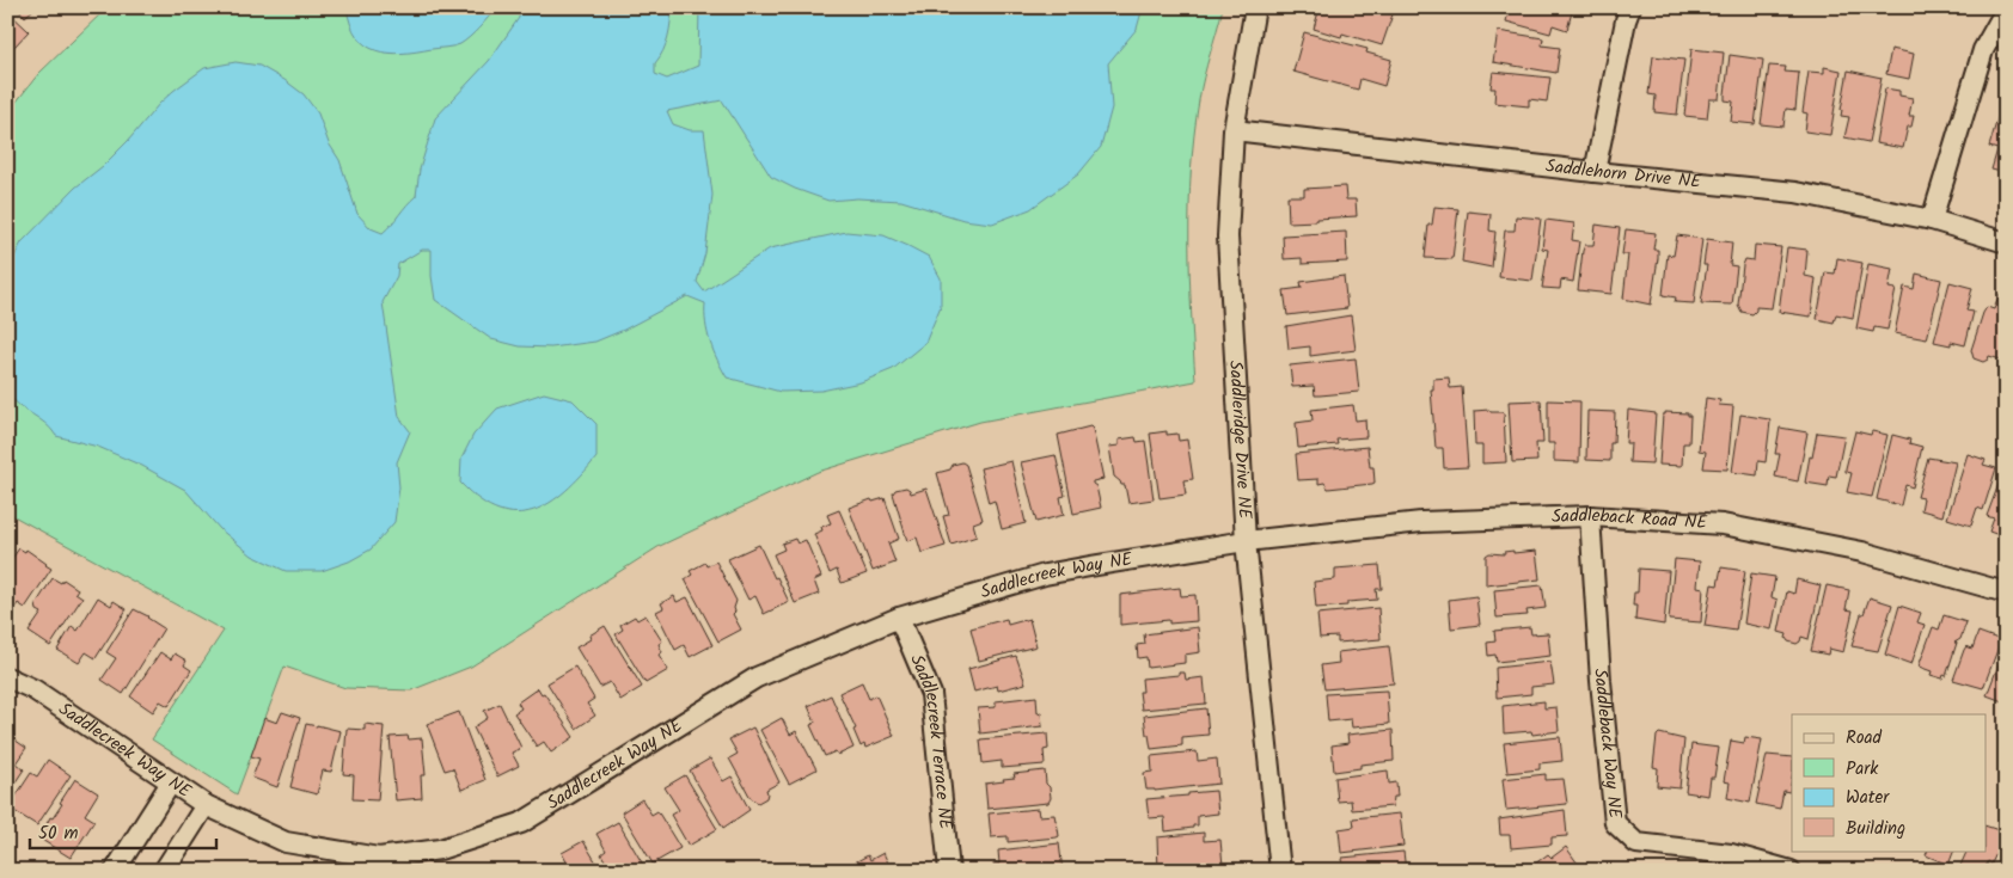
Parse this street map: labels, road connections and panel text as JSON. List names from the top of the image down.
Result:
{
  "streets": {
    "street": [
      "Saddlehorn Drive NE",
      "Saddleridge Drive NE",
      "Saddleback Road NE",
      "Saddlecreek Way NE",
      "Saddlecreek Terrace NE",
      "Saddleback Way NE"
    ]
  },
  "crossings": [
    ["Saddlehorn Drive NE", "Saddleridge Drive NE"],
    ["Saddleridge Drive NE", "Saddleback Road NE"],
    ["Saddleridge Drive NE", "Saddlecreek Way NE"],
    ["Saddleback Road NE", "Saddlecreek Way NE"],
    ["Saddleback Road NE", "Saddleback Way NE"],
    ["Saddlecreek Way NE", "Saddlecreek Terrace NE"]
  ],
  "legend": [
    "Road",
    "Park",
    "Water",
    "Building"
  ],
  "scale_bar": "50 m"
}
